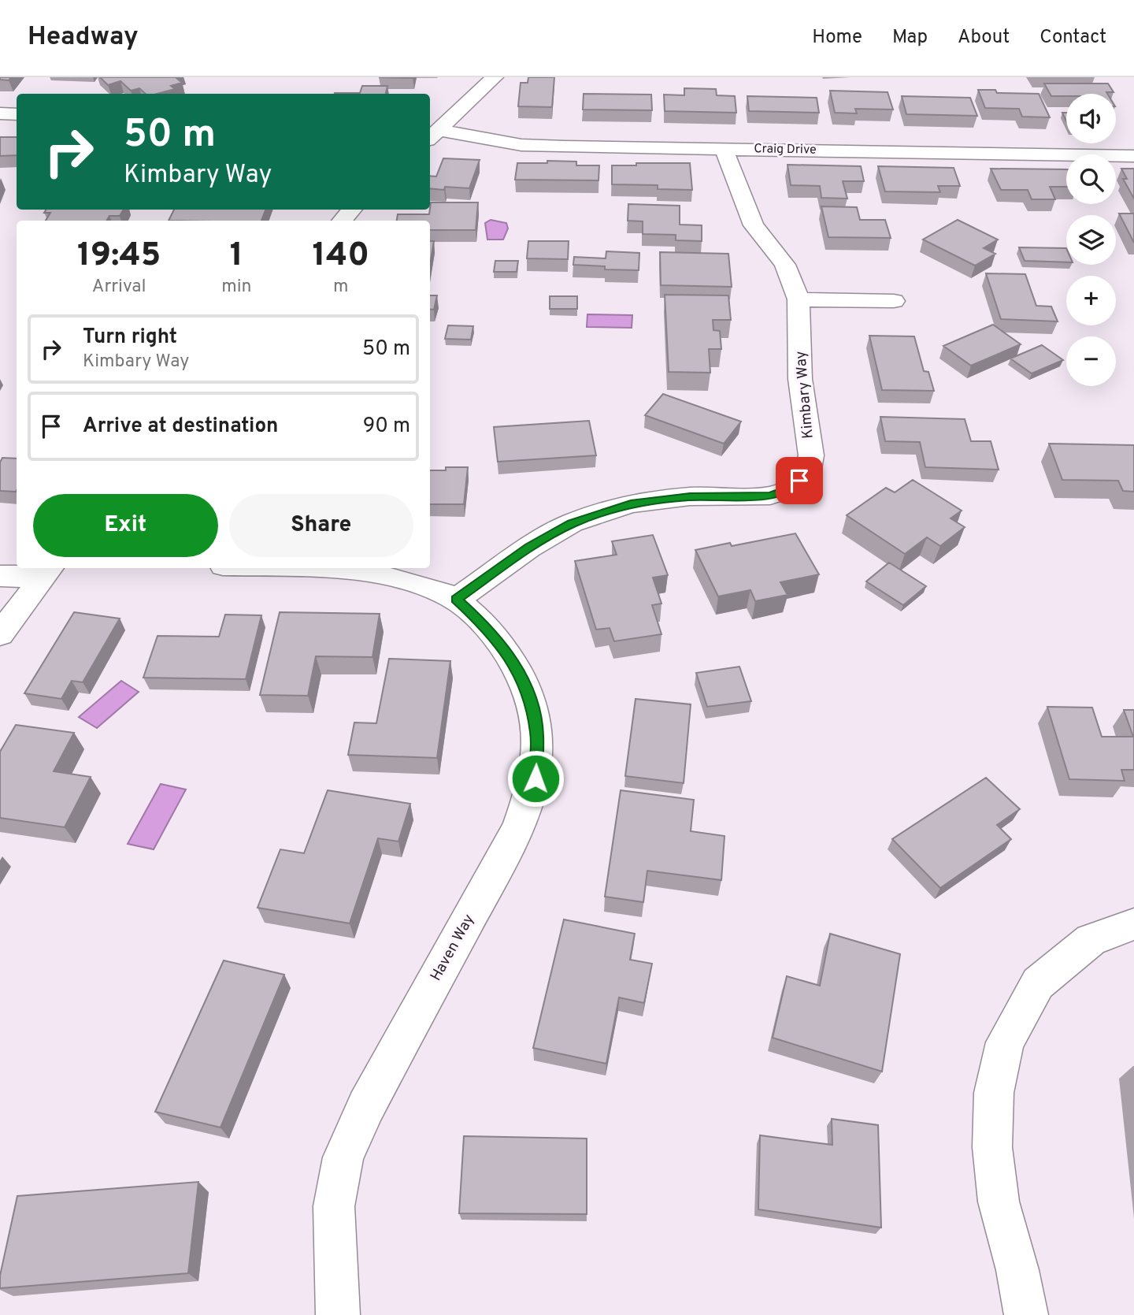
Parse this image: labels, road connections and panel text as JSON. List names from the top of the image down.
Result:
{
  "streets": {
    "street": ["Craig Drive", "Kimbary Way", "Haven Way"]
  },
  "crossings": [
    ["Craig Drive", "Kimbary Way"],
    ["Kimbary Way", "Haven Way"]
  ],
  "page": {
    "header": "Headway",
    "nav": [
      "Home",
      "Map",
      "About",
      "Contact"
    ],
    "map_buttons": ["+", "−"],
    "turn": ["50 m", "Kimbary Way"],
    "eta": [
      "19:45",
      "Arrival",
      "1",
      "min",
      "140",
      "m"
    ],
    "list": [
      {
        "name": "Turn right",
        "note": "Kimbary Way",
        "value": "50 m"
      },
      {
        "name": "Arrive at destination",
        "value": "90 m"
      }
    ],
    "buttons": ["Exit", "Share"]
  }
}
